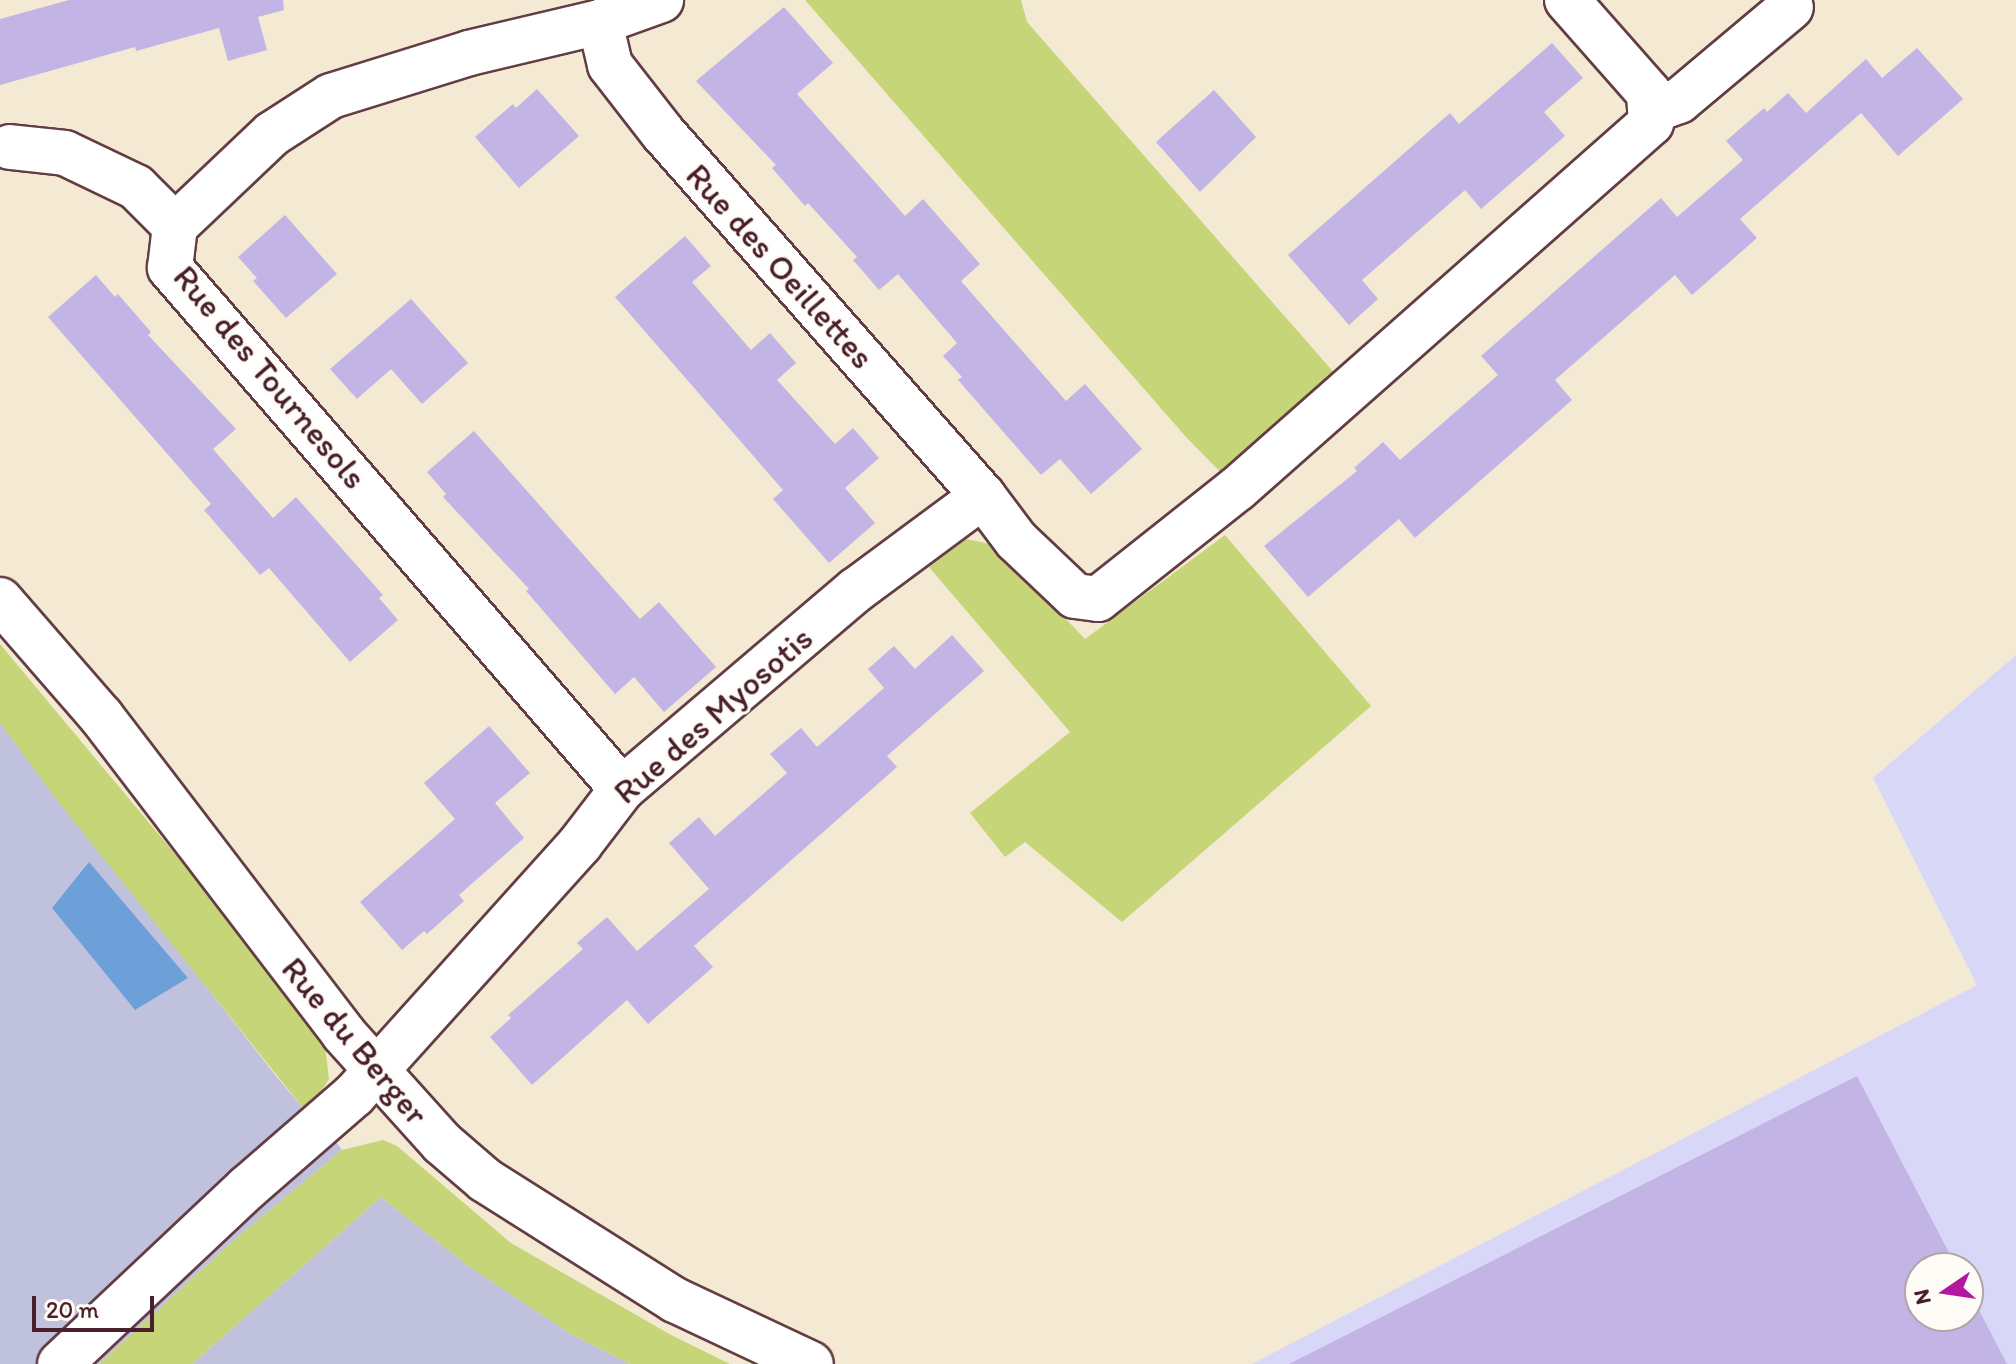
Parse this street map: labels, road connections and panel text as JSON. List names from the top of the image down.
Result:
{
  "streets": {
    "street": [
      "Rue des Oeillettes",
      "Rue des Tournesols",
      "Rue des Myosotis",
      "Rue du Berger"
    ]
  },
  "crossings": [
    ["Rue des Oeillettes", "Rue des Tournesols"],
    ["Rue des Oeillettes", "Rue des Myosotis"],
    ["Rue des Tournesols", "Rue des Myosotis"],
    ["Rue des Myosotis", "Rue du Berger"]
  ],
  "scale_bar": "20 m",
  "north": "left"
}
